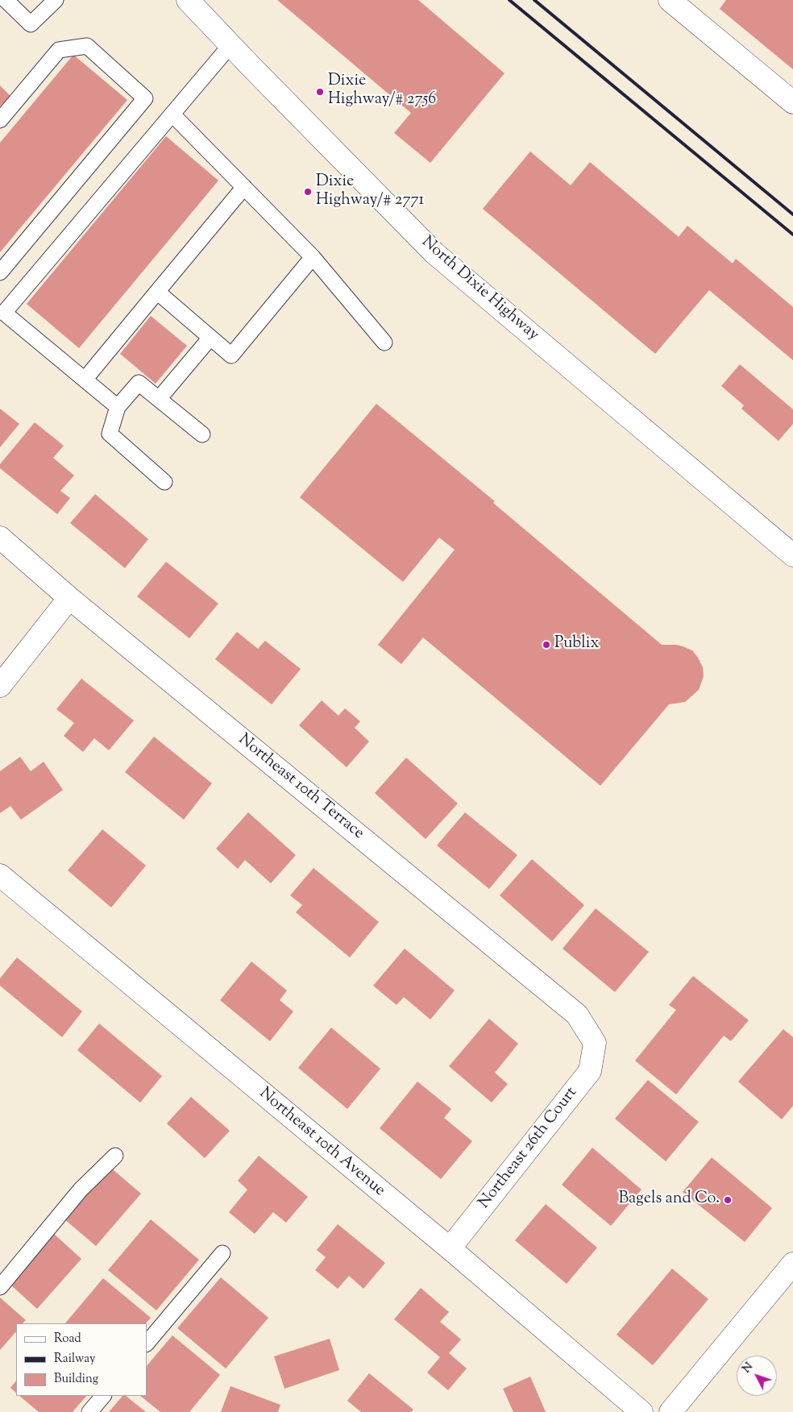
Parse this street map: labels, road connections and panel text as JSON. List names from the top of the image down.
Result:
{
  "streets": {
    "street": [
      "North Dixie Highway",
      "Northeast 10th Terrace",
      "Northeast 10th Avenue",
      "Northeast 26th Court"
    ]
  },
  "crossings": [
    ["Northeast 10th Terrace", "Northeast 26th Court"],
    ["Northeast 10th Avenue", "Northeast 26th Court"]
  ],
  "places": [
    "Dixie Highway/# 2756",
    "Dixie Highway/# 2771",
    "Publix",
    "Bagels and Co."
  ],
  "legend": ["Road", "Railway", "Building"],
  "north": "top left"
}
